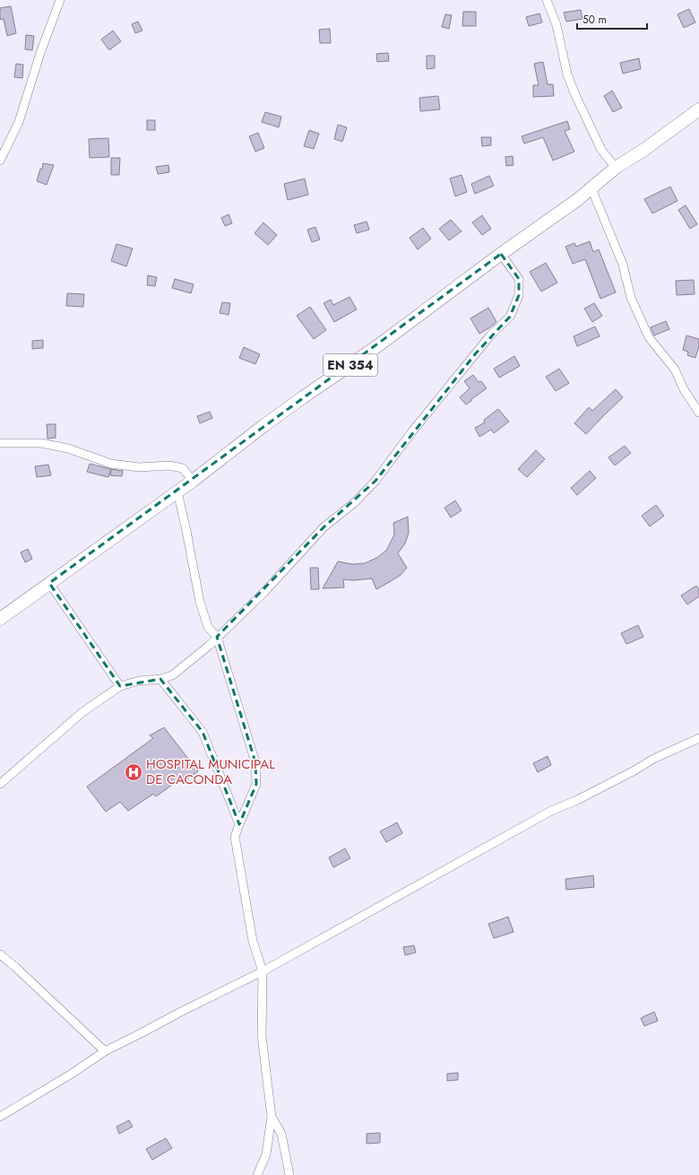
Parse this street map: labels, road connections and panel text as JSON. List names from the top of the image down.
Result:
{
  "streets": {
    "main road": ["EN 354"]
  },
  "places": {
    "hospital": ["HOSPITAL MUNICIPAL DE CACONDA"]
  },
  "scale_bar": "50 m"
}
